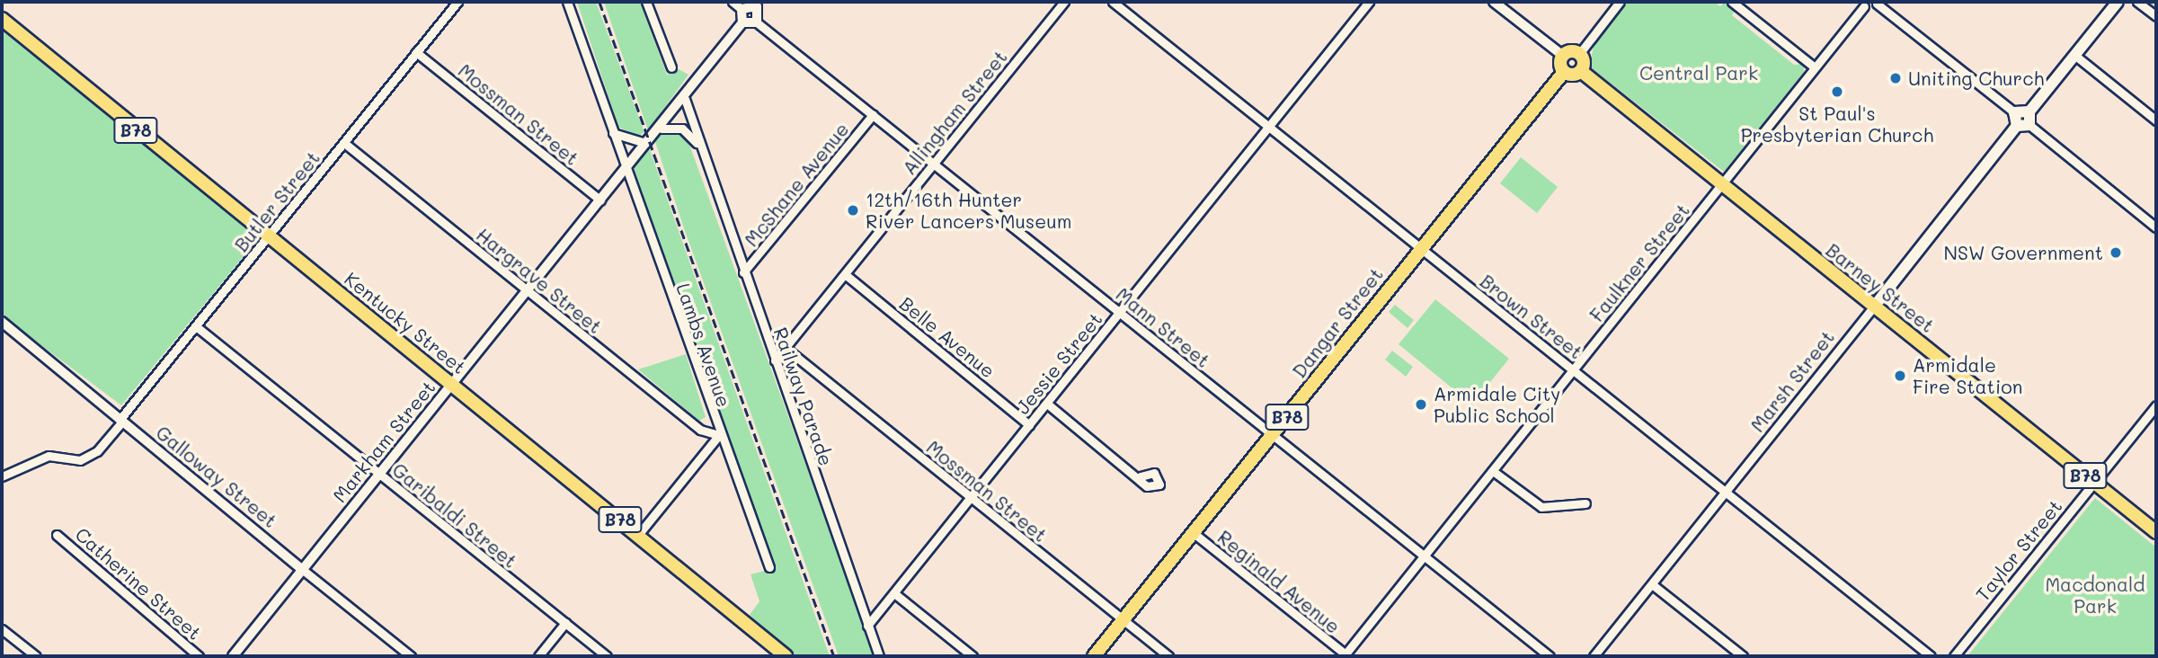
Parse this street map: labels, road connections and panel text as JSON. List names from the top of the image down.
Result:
{
  "streets": {
    "main road": [
      "B78",
      "Barney Street",
      "Kentucky Street",
      "Dangar Street",
      "Marsh Street"
    ],
    "street": [
      "Allingham Street",
      "Mossman Street",
      "McShane Avenue",
      "Butler Street",
      "Faulkner Street",
      "Hargrave Street",
      "Brown Street",
      "Mann Street",
      "Belle Avenue",
      "Lambs Avenue",
      "Jessie Street",
      "Railway Parade",
      "Markham Street",
      "Galloway Street",
      "Garibaldi Street",
      "Taylor Street",
      "Reginald Avenue",
      "Catherine Street"
    ]
  },
  "crossings": [
    ["Allingham Street", "Mossman Street"],
    ["Allingham Street", "Mann Street"],
    ["Allingham Street", "Belle Avenue"],
    ["Allingham Street", "Railway Parade"],
    ["Mossman Street", "Butler Street"],
    ["Mossman Street", "Dangar Street"],
    ["Mossman Street", "Jessie Street"],
    ["Mossman Street", "Markham Street"],
    ["McShane Avenue", "Mann Street"],
    ["McShane Avenue", "Railway Parade"],
    ["Butler Street", "Hargrave Street"],
    ["Butler Street", "Kentucky Street"],
    ["Butler Street", "Galloway Street"],
    ["Butler Street", "Garibaldi Street"],
    ["Faulkner Street", "Barney Street"],
    ["Faulkner Street", "Brown Street"],
    ["Faulkner Street", "Mann Street"],
    ["Faulkner Street", "Reginald Avenue"],
    ["Hargrave Street", "Lambs Avenue"],
    ["Hargrave Street", "Markham Street"],
    ["Barney Street", "Marsh Street"],
    ["Barney Street", "Taylor Street"],
    ["Brown Street", "Dangar Street"],
    ["Brown Street", "Jessie Street"],
    ["Brown Street", "Marsh Street"],
    ["Kentucky Street", "Markham Street"],
    ["Dangar Street", "Mann Street"],
    ["Dangar Street", "Reginald Avenue"],
    ["Mann Street", "Jessie Street"],
    ["Belle Avenue", "Jessie Street"],
    ["Lambs Avenue", "Markham Street"],
    ["Jessie Street", "Railway Parade"],
    ["Railway Parade", "Markham Street"],
    ["Markham Street", "Galloway Street"],
    ["Markham Street", "Garibaldi Street"]
  ],
  "parks": ["Central Park", "Macdonald Park"],
  "places": [
    "Uniting Church",
    "St Paul's Presbyterian Church",
    "12th/16th Hunter River Lancers Museum",
    "NSW Government",
    "Armidale Fire Station",
    "Armidale City Public School"
  ]
}
